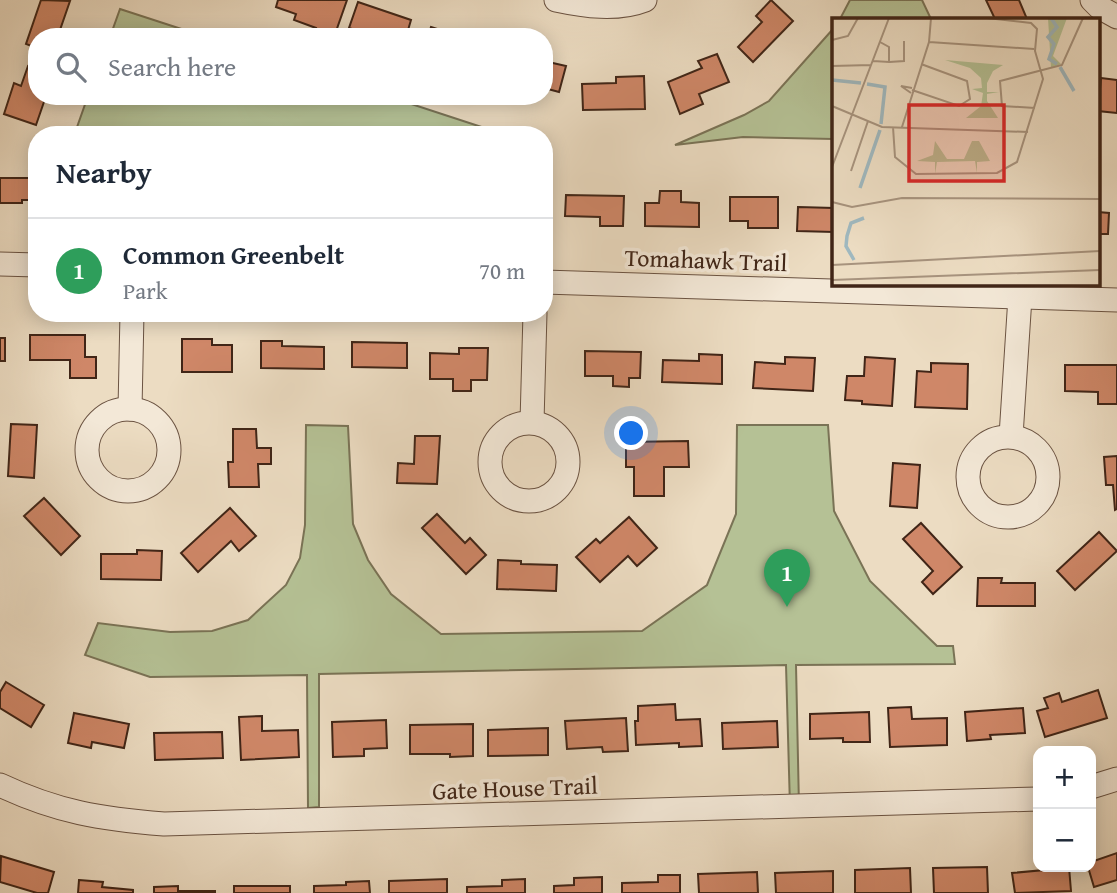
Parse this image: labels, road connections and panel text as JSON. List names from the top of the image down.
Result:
{
  "streets": {
    "street": ["Tomahawk Trail", "Gate House Trail"]
  },
  "page": {
    "search": "Search here",
    "heading": "Nearby",
    "list": [
      {
        "mark": "1",
        "name": "Common Greenbelt",
        "note": "Park",
        "value": "70 m"
      }
    ],
    "pins": "1",
    "map_buttons": ["+", "−"]
  }
}
